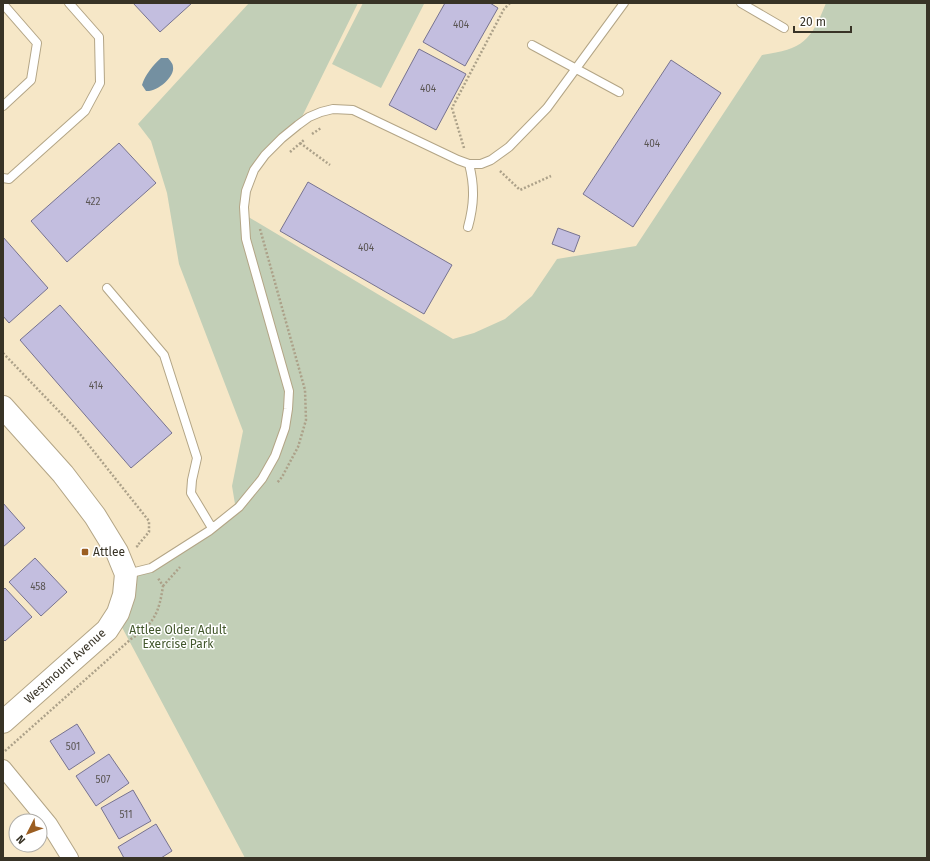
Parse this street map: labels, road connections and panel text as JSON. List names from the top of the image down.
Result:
{
  "streets": {
    "street": ["Westmount Avenue"]
  },
  "parks": ["Attlee Older Adult Exercise Park"],
  "places": {
    "transit": ["Attlee"]
  },
  "house_numbers": [
    "404",
    "404",
    "404",
    "422",
    "404",
    "414",
    "458",
    "501",
    "507",
    "511"
  ],
  "scale_bar": "20 m",
  "north": "bottom left"
}
